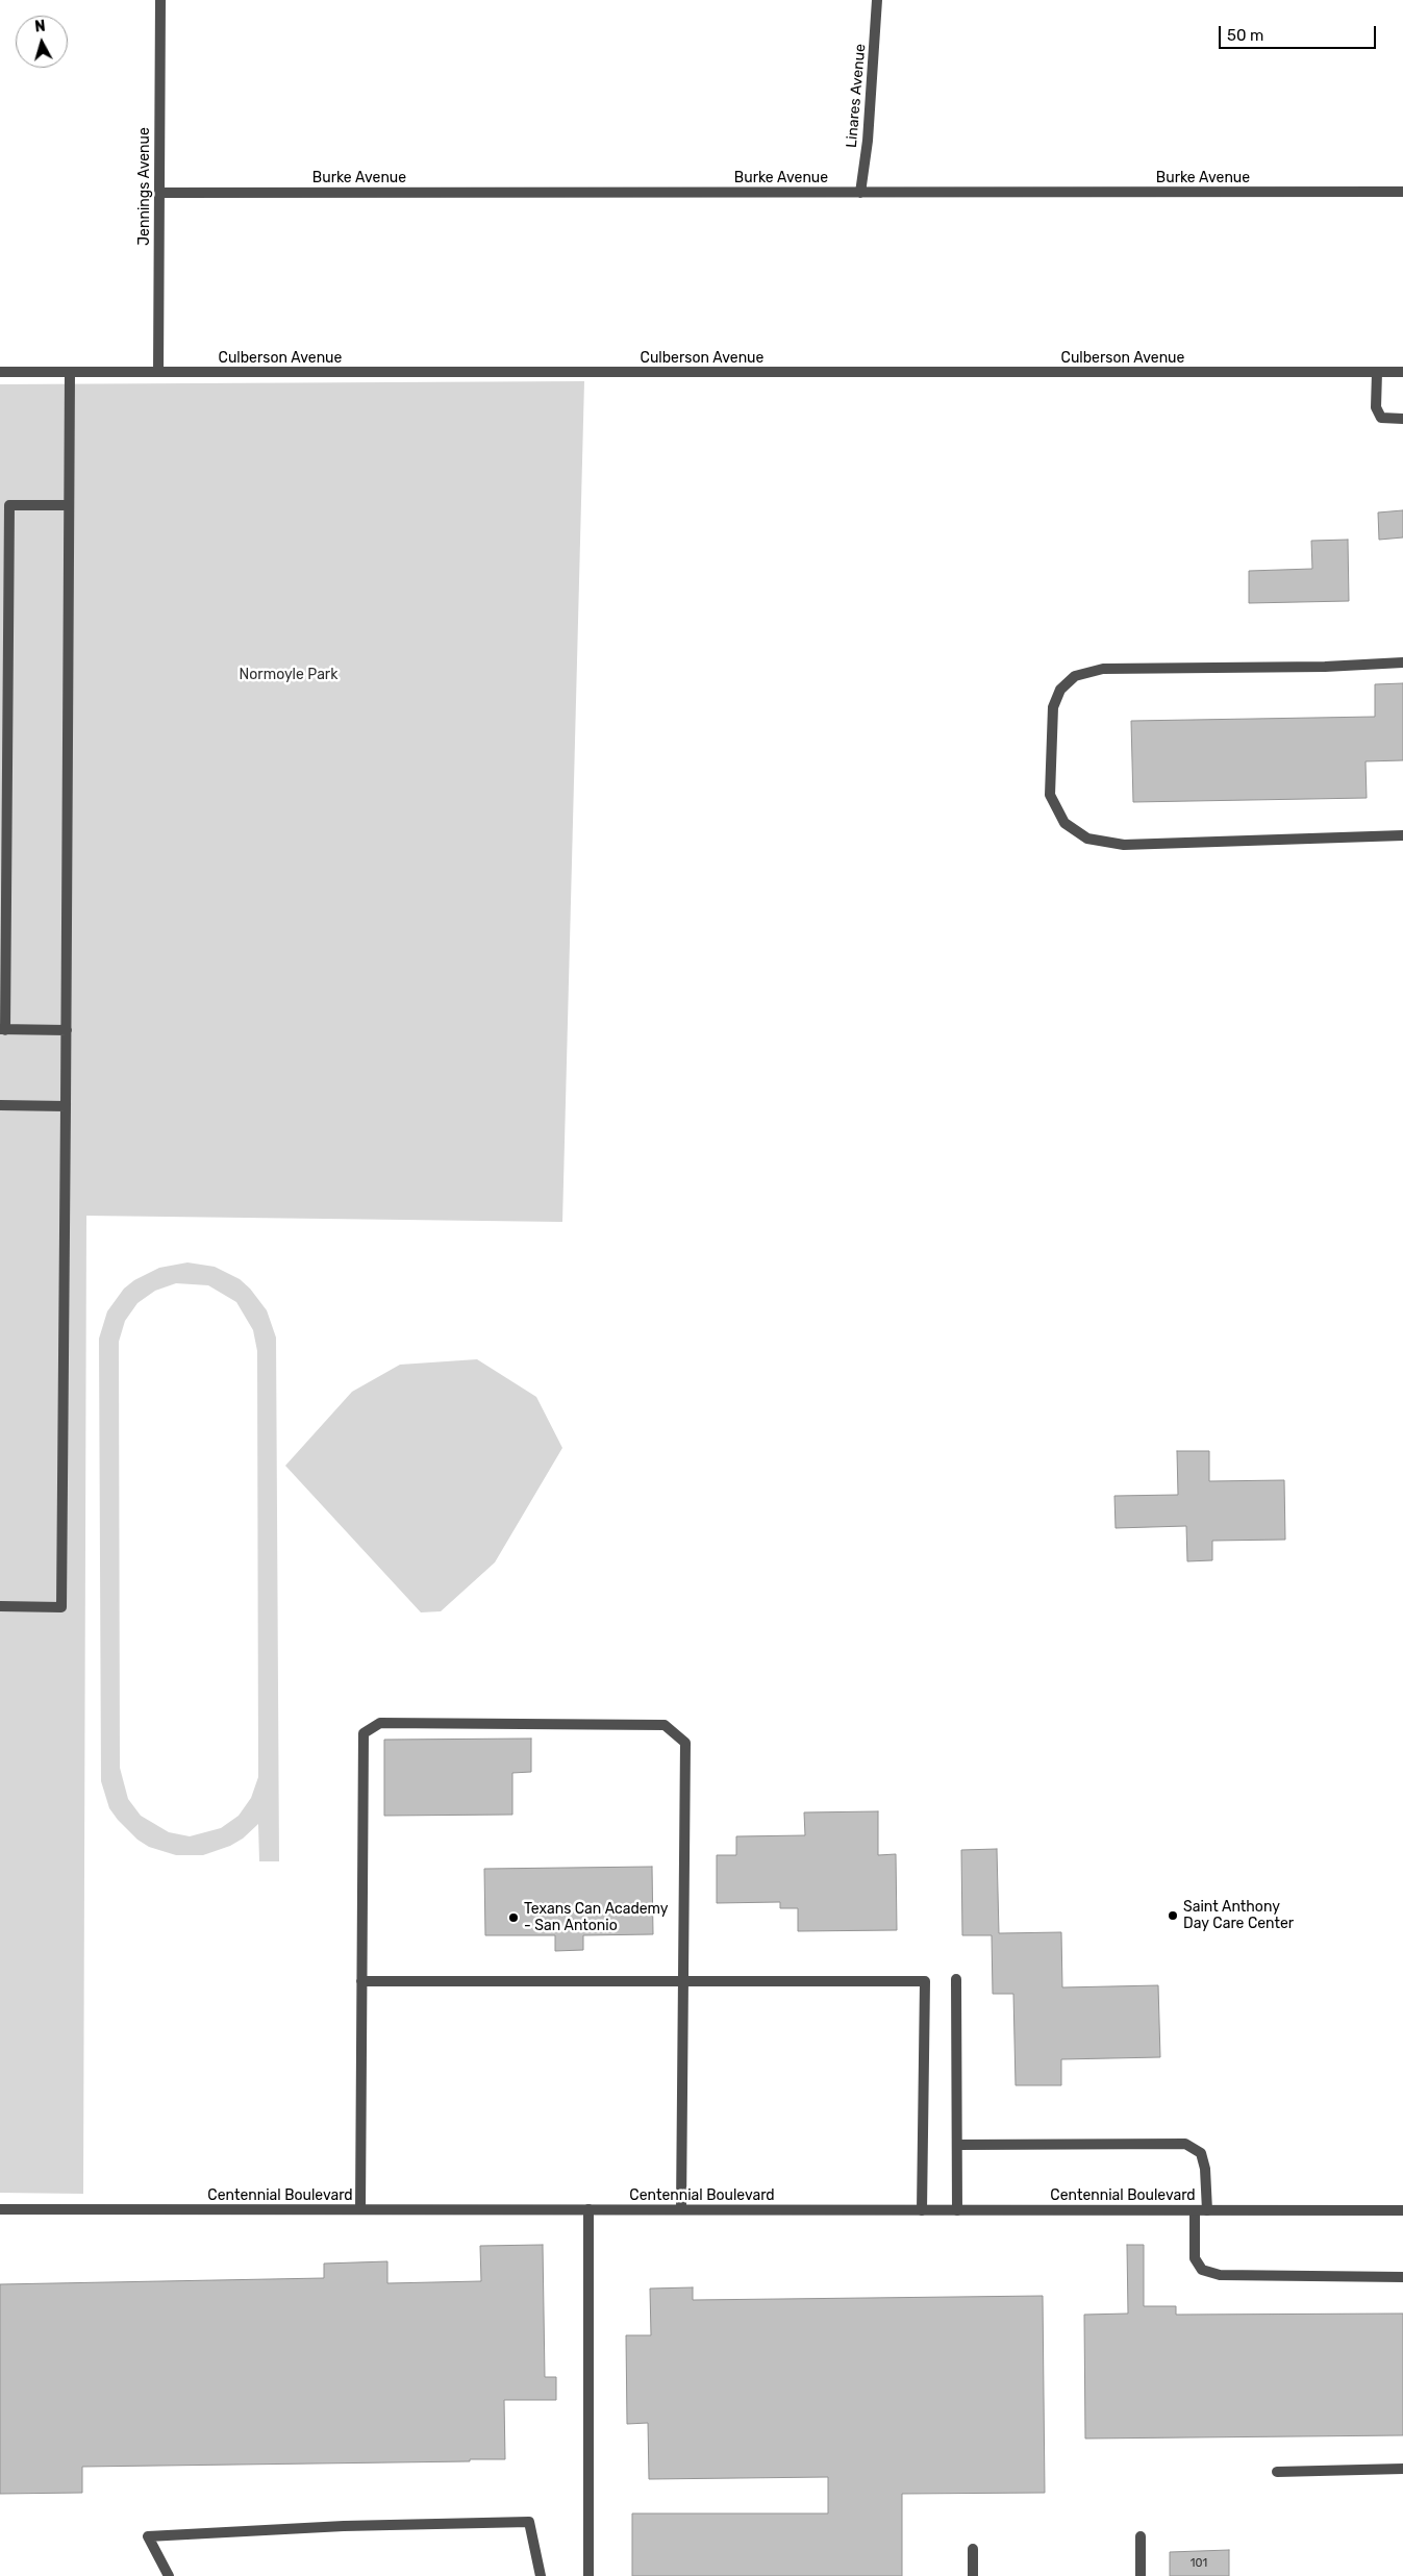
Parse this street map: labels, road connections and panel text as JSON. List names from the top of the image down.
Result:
{
  "streets": {
    "street": [
      "Linares Avenue",
      "Burke Avenue",
      "Jennings Avenue",
      "Culberson Avenue",
      "Centennial Boulevard"
    ]
  },
  "crossings": [
    ["Linares Avenue", "Burke Avenue"],
    ["Burke Avenue", "Jennings Avenue"],
    ["Jennings Avenue", "Culberson Avenue"]
  ],
  "parks": ["Normoyle Park"],
  "places": ["Saint Anthony Day Care Center", "Texans Can Academy - San Antonio"],
  "house_numbers": ["101"],
  "scale_bar": "50 m",
  "north": "top"
}
